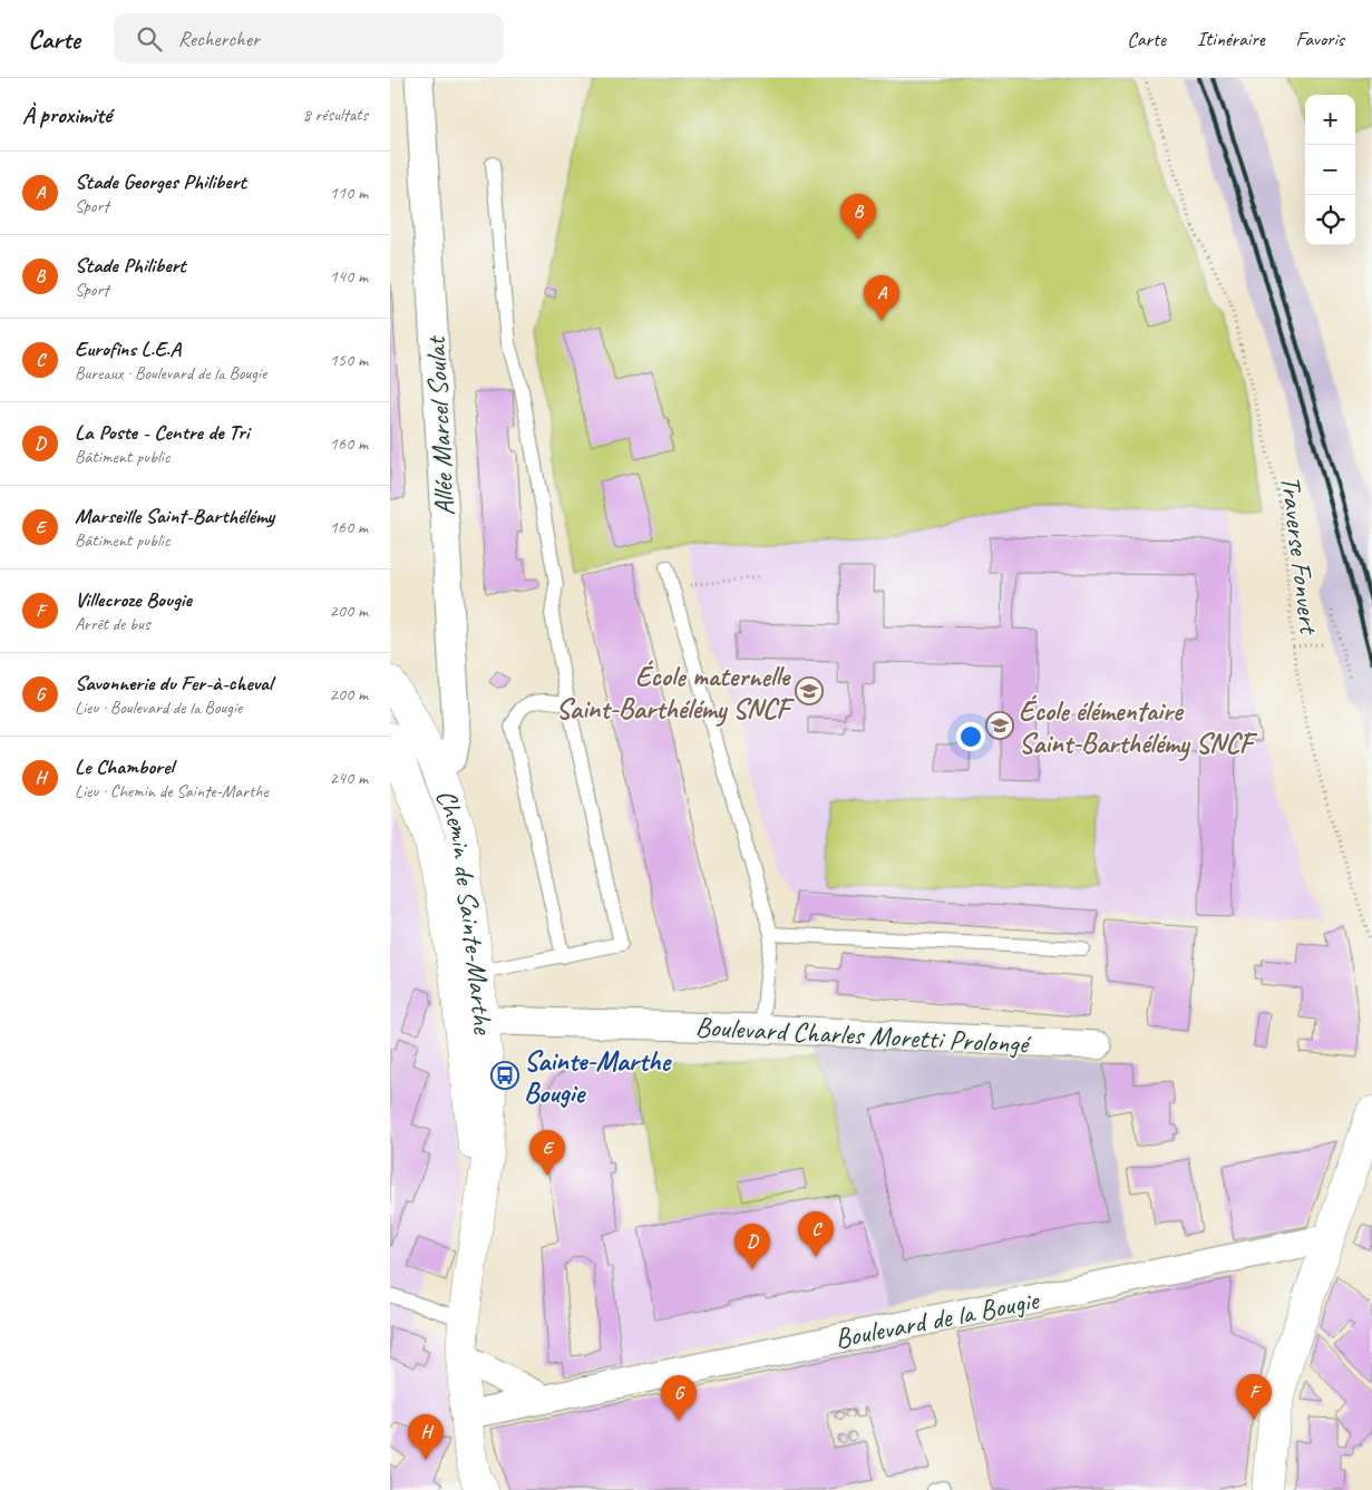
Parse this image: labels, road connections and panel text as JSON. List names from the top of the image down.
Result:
{
  "streets": {
    "street": [
      "Allée Marcel Soulat",
      "Chemin de Sainte-Marthe",
      "Boulevard Charles Moretti Prolongé",
      "Boulevard de la Bougie"
    ],
    "path": ["Traverse Fonvert"]
  },
  "crossings": [
    ["Allée Marcel Soulat", "Chemin de Sainte-Marthe"],
    ["Chemin de Sainte-Marthe", "Boulevard Charles Moretti Prolongé"],
    ["Chemin de Sainte-Marthe", "Boulevard de la Bougie"]
  ],
  "places": {
    "school or university": ["École maternelle Saint-Barthélémy SNCF", "École élémentaire Saint-Barthélémy SNCF"],
    "bus stop": ["Sainte-Marthe Bougie"]
  },
  "page": {
    "header": "Carte",
    "search": "Rechercher",
    "nav": ["Carte", "Itinéraire", "Favoris"],
    "heading": ["À proximité", "8 résultats"],
    "map_buttons": ["+", "−"],
    "list": [
      {
        "mark": "A",
        "name": "Stade Georges Philibert",
        "note": "Sport",
        "value": "110 m"
      },
      {
        "mark": "B",
        "name": "Stade Philibert",
        "note": "Sport",
        "value": "140 m"
      },
      {
        "mark": "C",
        "name": "Eurofins L.E.A",
        "note": "Bureaux · Boulevard de la Bougie",
        "value": "150 m"
      },
      {
        "mark": "D",
        "name": "La Poste - Centre de Tri",
        "note": "Bâtiment public",
        "value": "160 m"
      },
      {
        "mark": "E",
        "name": "Marseille Saint-Barthélémy",
        "note": "Bâtiment public",
        "value": "160 m"
      },
      {
        "mark": "F",
        "name": "Villecroze Bougie",
        "note": "Arrêt de bus",
        "value": "200 m"
      },
      {
        "mark": "G",
        "name": "Savonnerie du Fer-à-cheval",
        "note": "Lieu · Boulevard de la Bougie",
        "value": "200 m"
      },
      {
        "mark": "H",
        "name": "Le Chamborel",
        "note": "Lieu · Chemin de Sainte-Marthe",
        "value": "240 m"
      }
    ],
    "pins": [
      "B",
      "A",
      "E",
      "C",
      "D",
      "F",
      "G",
      "H"
    ]
  }
}
